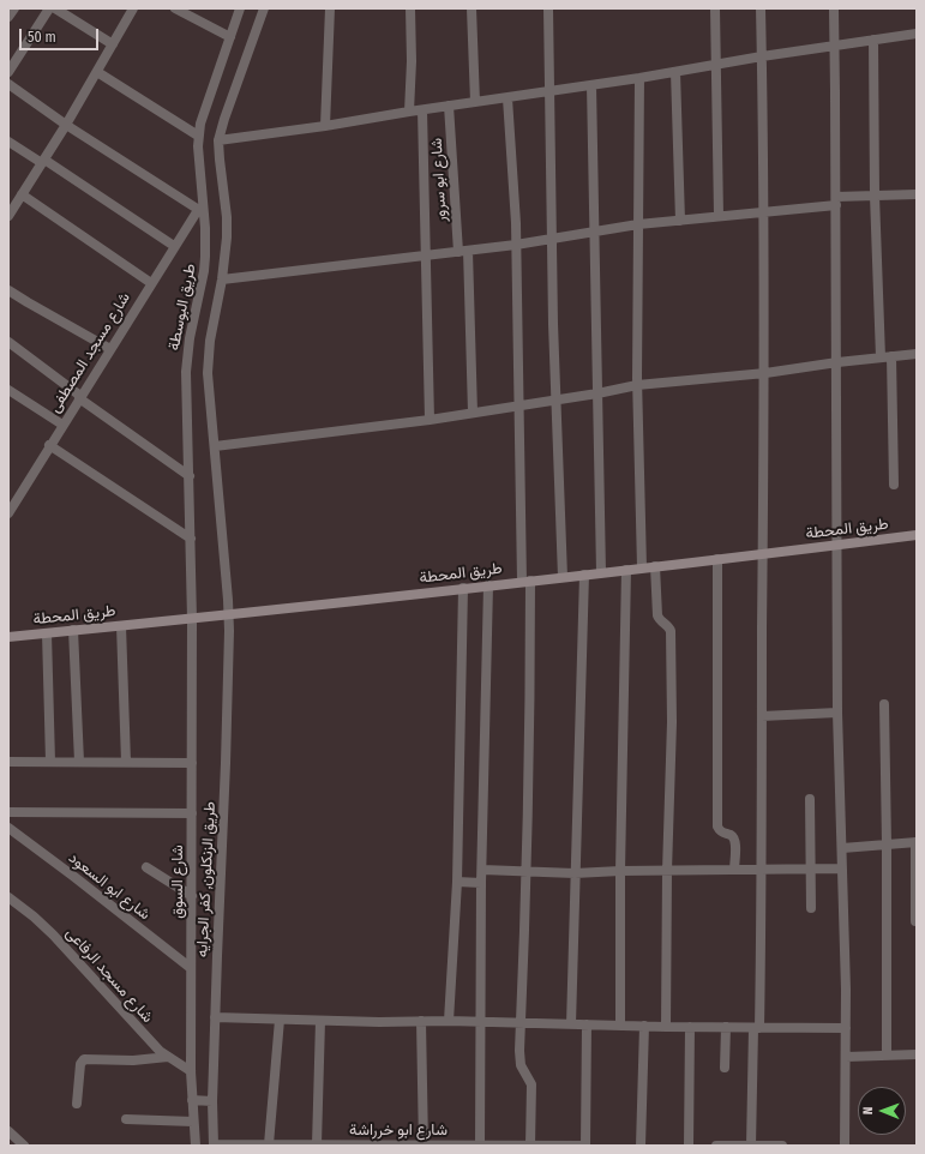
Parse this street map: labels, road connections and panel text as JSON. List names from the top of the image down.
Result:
{
  "streets": {
    "street": [
      "شارع ابو سرور",
      "طريق البوسطة",
      "شارع مسجد المصطفى",
      "طريق المحطة",
      "طريق الزنكلون, كفر الجرايه",
      "شارع السوق",
      "شارع ابو السعود",
      "شارع مسجد الرفاعى",
      "شارع ابو خرراشة"
    ]
  },
  "crossings": [
    ["طريق البوسطة", "شارع مسجد المصطفى"],
    ["طريق البوسطة", "طريق المحطة"],
    ["طريق البوسطة", "شارع السوق"],
    ["طريق المحطة", "طريق الزنكلون, كفر الجرايه"],
    ["طريق المحطة", "شارع السوق"],
    ["طريق الزنكلون, كفر الجرايه", "شارع ابو خرراشة"],
    ["شارع السوق", "شارع ابو السعود"],
    ["شارع السوق", "شارع مسجد الرفاعى"]
  ],
  "scale_bar": "50 m",
  "north": "left"
}
